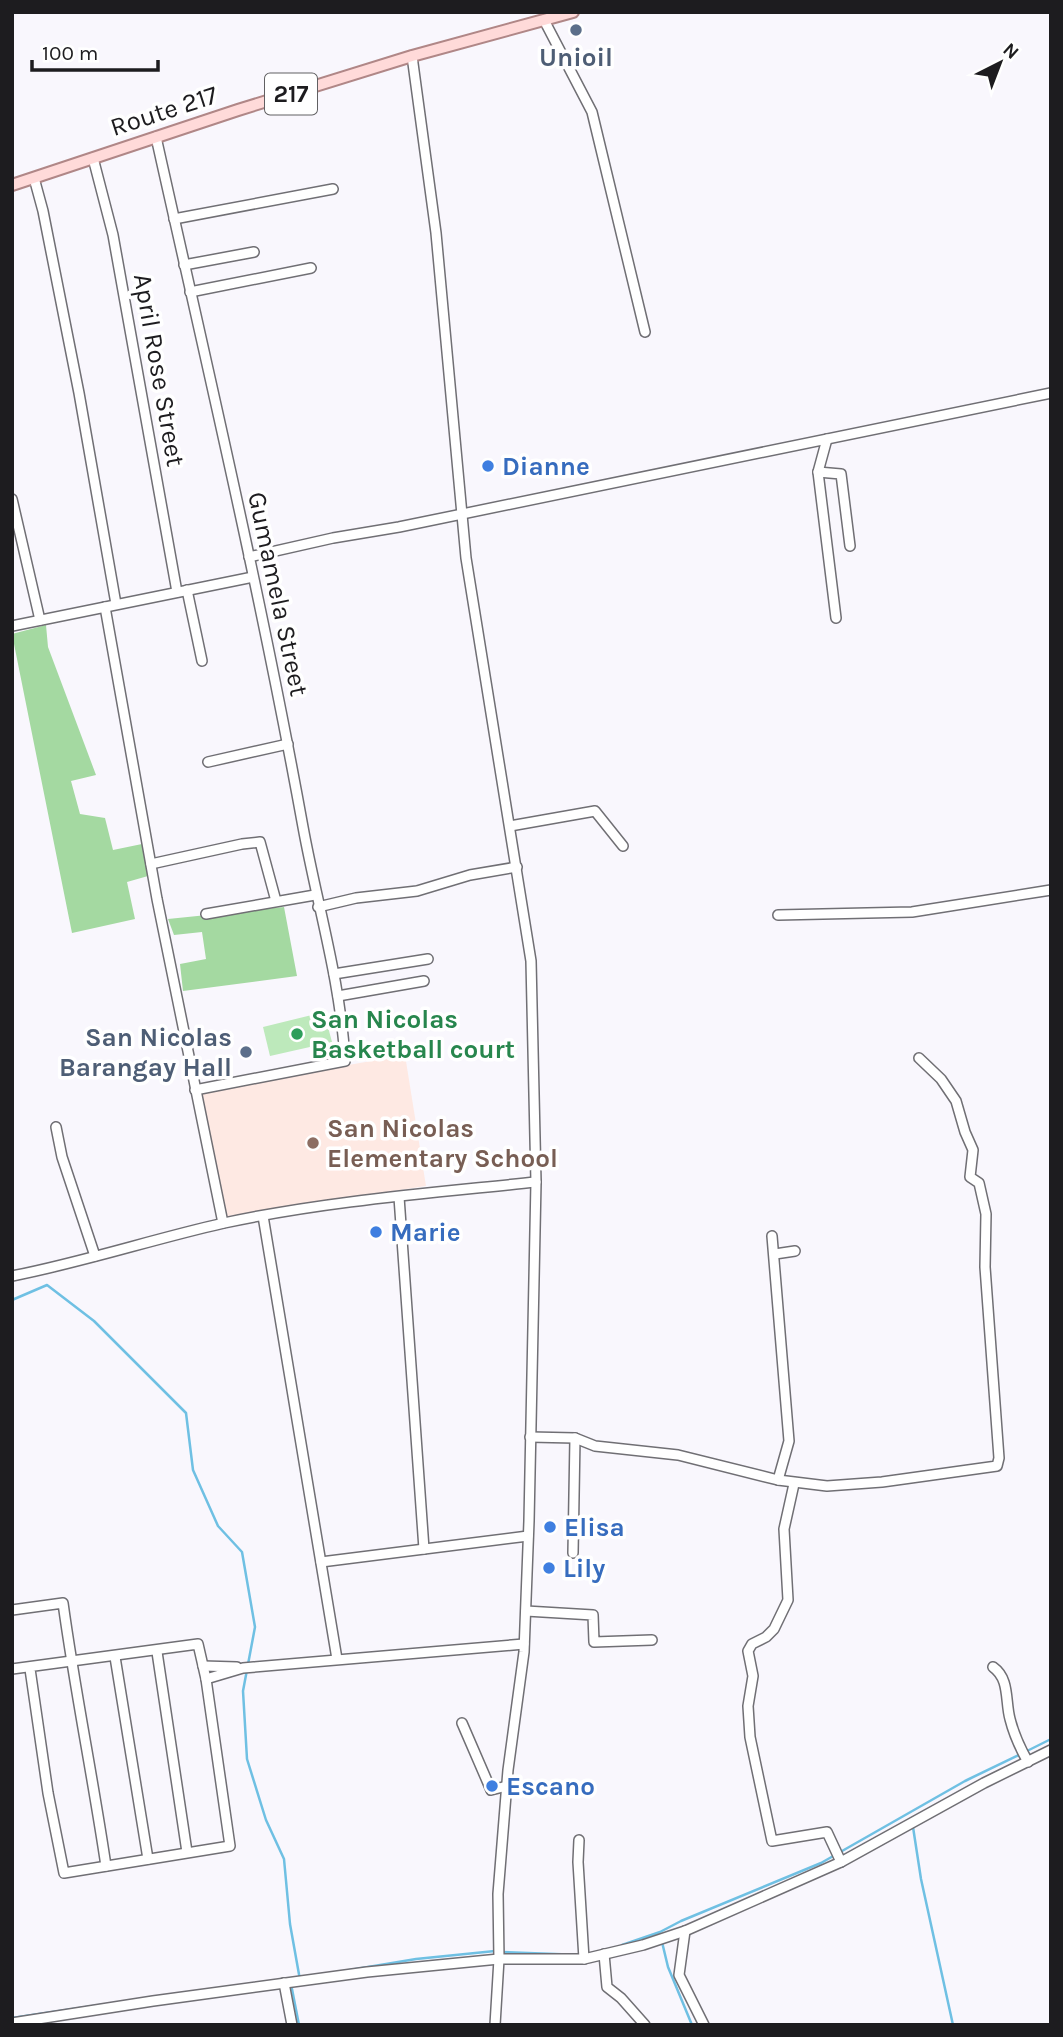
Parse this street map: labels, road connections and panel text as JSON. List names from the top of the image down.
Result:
{
  "streets": {
    "main road": ["217", "Route 217"],
    "street": ["April Rose Street", "Gumamela Street"]
  },
  "crossings": [
    ["Route 217", "April Rose Street"],
    ["Route 217", "Gumamela Street"]
  ],
  "places": [
    "Unioil",
    "Dianne",
    "San Nicolas Basketball court",
    "San Nicolas Barangay Hall",
    "San Nicolas Elementary School",
    "Marie",
    "Elisa",
    "Lily",
    "Escano"
  ],
  "scale_bar": "100 m",
  "north": "top right"
}
